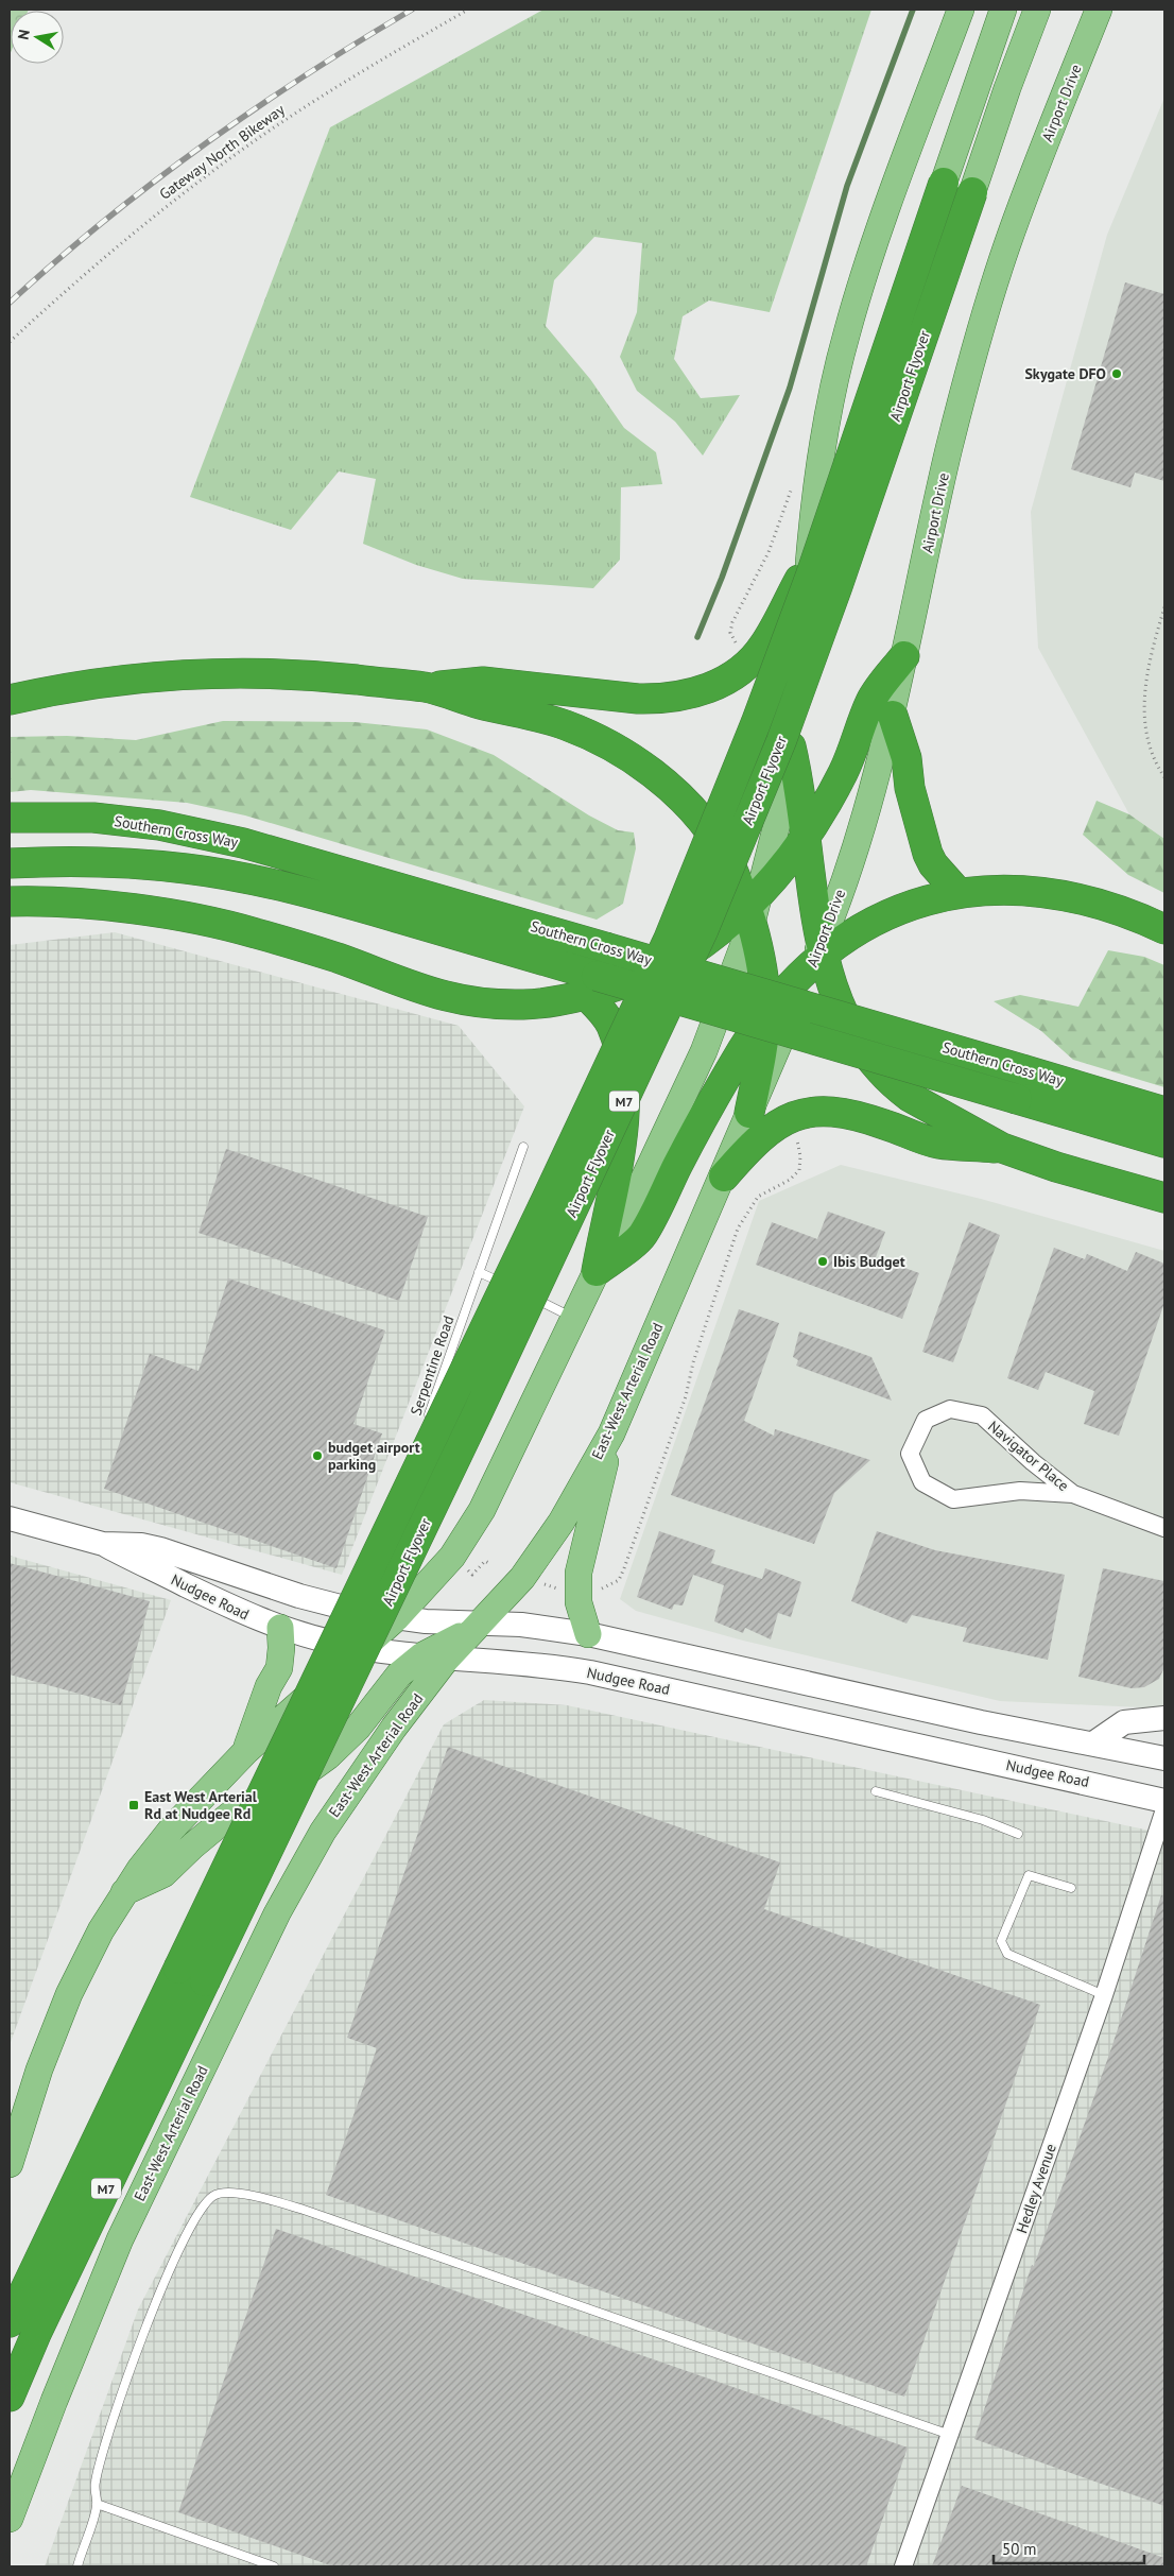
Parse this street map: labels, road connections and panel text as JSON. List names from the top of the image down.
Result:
{
  "streets": {
    "highway": ["Airport Flyover", "Southern Cross Way", "M7"],
    "main road": ["Airport Drive", "East-West Arterial Road", "Nudgee Road"],
    "street": ["Navigator Place", "Hedley Avenue"],
    "lane": ["Serpentine Road"],
    "path": ["Gateway North Bikeway"]
  },
  "crossings": [
    ["East-West Arterial Road", "Nudgee Road"]
  ],
  "places": {
    "other": ["Skygate DFO", "Ibis Budget", "budget airport parking"],
    "transit": ["East West Arterial Rd at Nudgee Rd"]
  },
  "scale_bar": "50 m",
  "north": "left"
}
